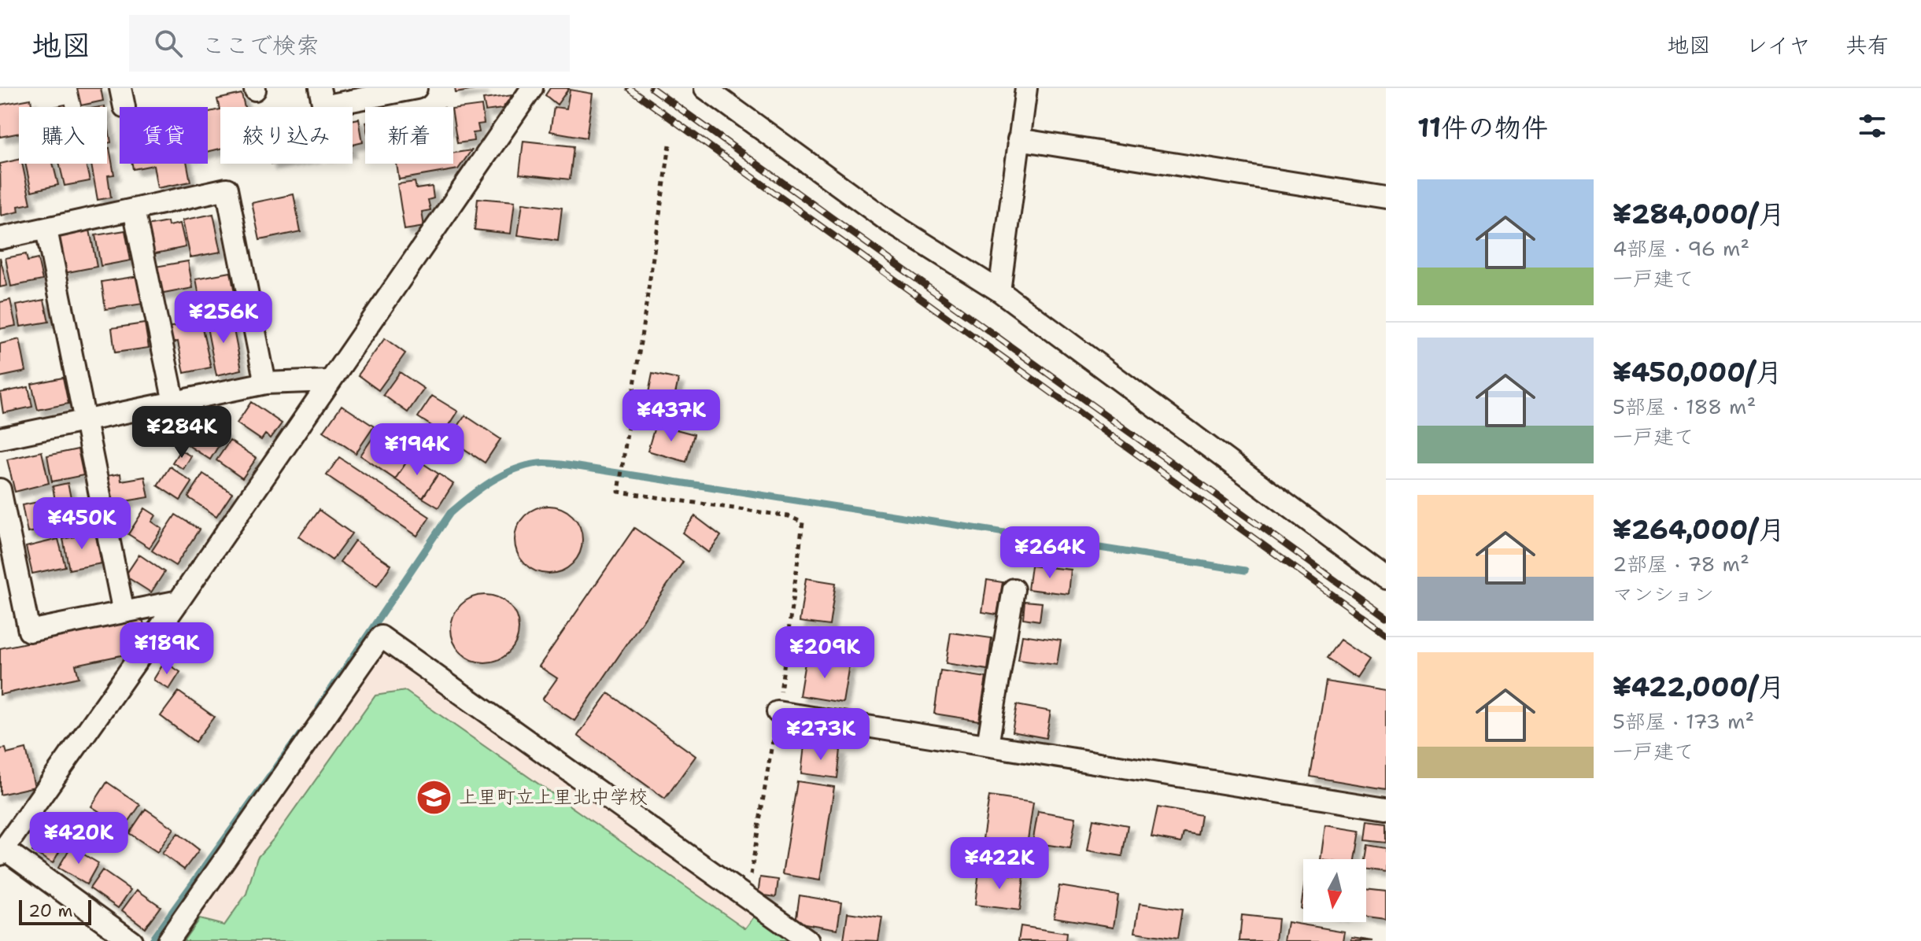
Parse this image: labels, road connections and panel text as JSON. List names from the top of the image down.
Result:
{
  "places": {
    "school or university": ["上里町立上里北中学校"]
  },
  "scale_bar": "20 m",
  "north": "bottom",
  "page": {
    "header": "地図",
    "search": "ここで検索",
    "nav": ["地図", "レイヤ", "共有"],
    "heading": "11件の物件",
    "chip": [
      "購入",
      "賃貸",
      "絞り込み",
      "新着"
    ],
    "list": [
      {
        "name": "¥284,000/月",
        "note": "4部屋 · 96 m² · 一戸建て"
      },
      {
        "name": "¥450,000/月",
        "note": "5部屋 · 188 m² · 一戸建て"
      },
      {
        "name": "¥264,000/月",
        "note": "2部屋 · 78 m² · マンション"
      },
      {
        "name": "¥422,000/月",
        "note": "5部屋 · 173 m² · 一戸建て"
      }
    ],
    "price": [
      "¥256K",
      "¥437K",
      "¥284K",
      "¥194K",
      "¥450K",
      "¥264K",
      "¥189K",
      "¥209K",
      "¥273K",
      "¥420K",
      "¥422K"
    ],
    "scale": "20 m"
  }
}
